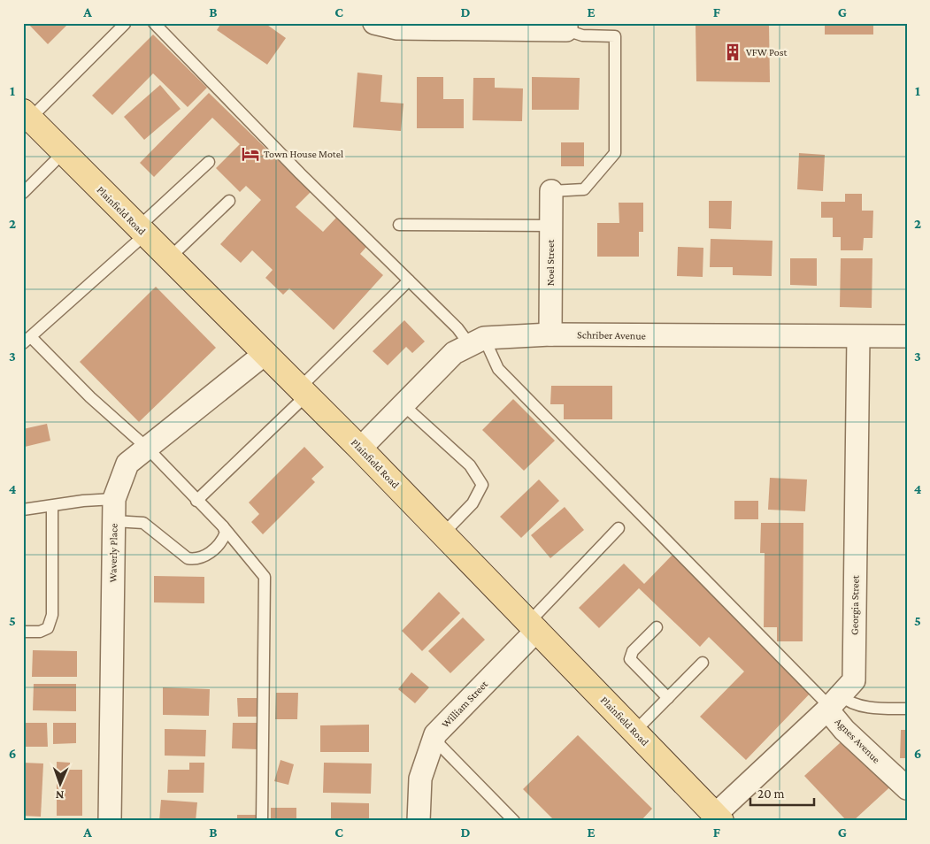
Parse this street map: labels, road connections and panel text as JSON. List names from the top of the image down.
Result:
{
  "streets": {
    "main road": ["Plainfield Road"],
    "street": [
      "Noel Street",
      "Schriber Avenue",
      "Waverly Place",
      "Georgia Street",
      "William Street",
      "Agnes Avenue"
    ]
  },
  "crossings": [
    ["Plainfield Road", "Schriber Avenue"],
    ["Plainfield Road", "Waverly Place"],
    ["Plainfield Road", "Georgia Street"],
    ["Plainfield Road", "William Street"],
    ["Noel Street", "Schriber Avenue"],
    ["Schriber Avenue", "Georgia Street"],
    ["Georgia Street", "Agnes Avenue"]
  ],
  "places": {
    "building": ["VFW Post"],
    "hotel": ["Town House Motel"]
  },
  "scale_bar": "20 m",
  "north": "bottom",
  "grid": {
    "columns": [
      "A",
      "B",
      "C",
      "D",
      "E",
      "F",
      "G"
    ],
    "rows": [
      "1",
      "2",
      "3",
      "4",
      "5",
      "6"
    ]
  }
}
